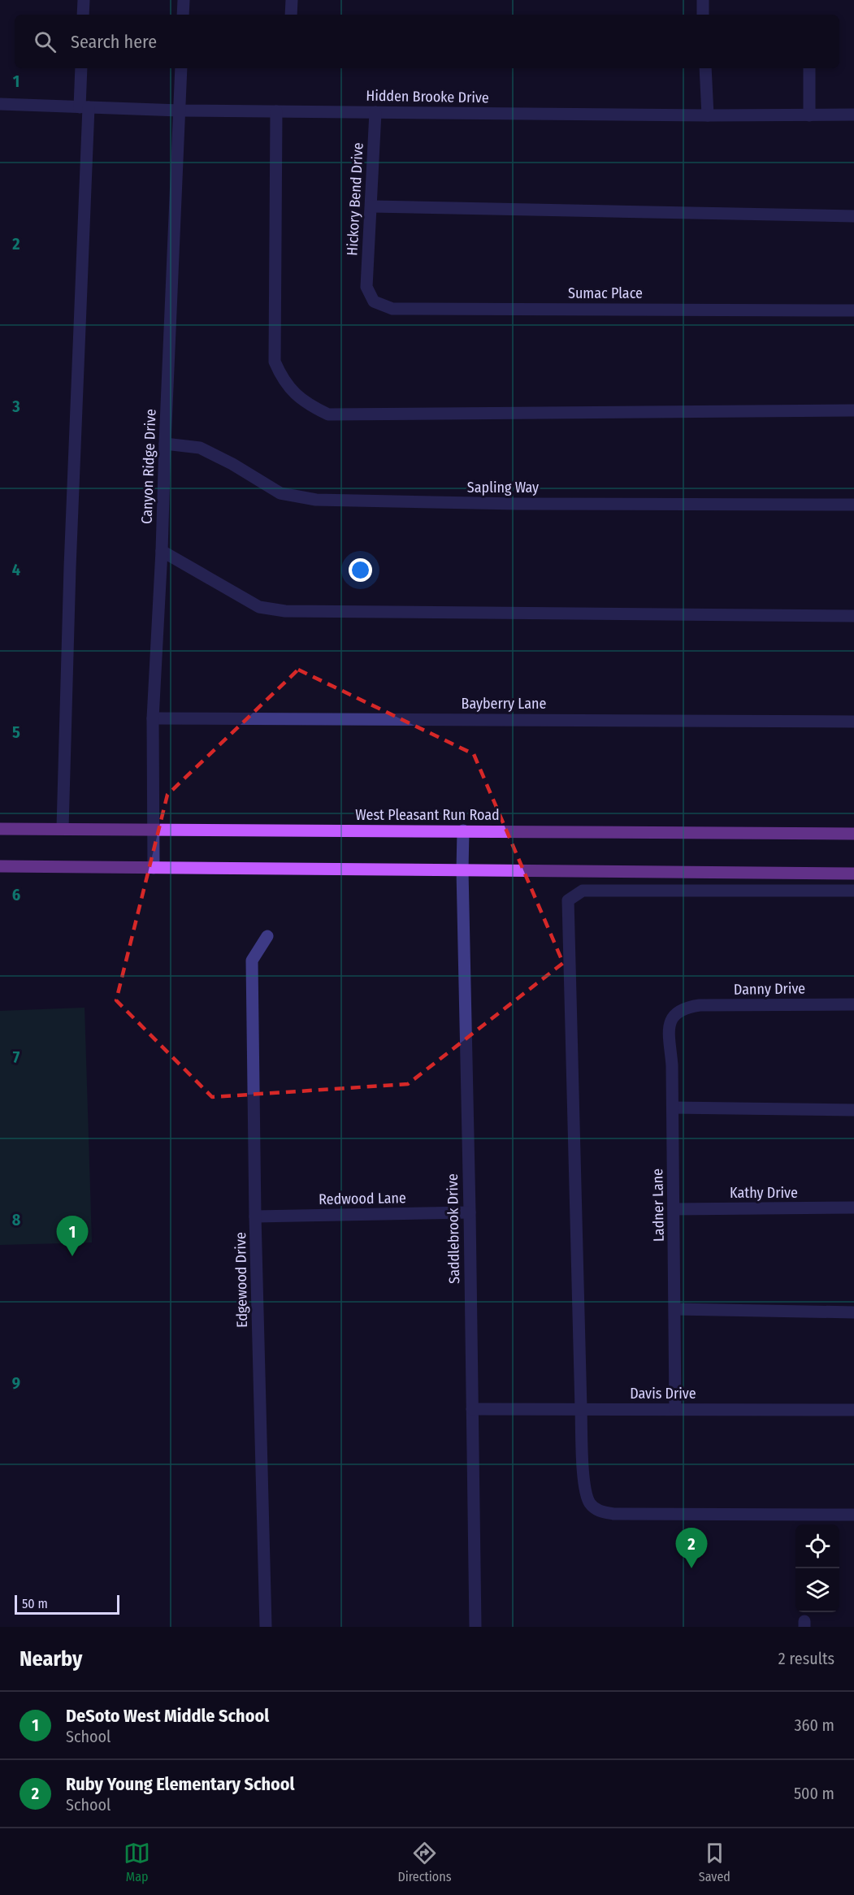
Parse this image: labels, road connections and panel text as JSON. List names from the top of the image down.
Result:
{
  "streets": {
    "main road": ["West Pleasant Run Road"],
    "street": [
      "Hidden Brooke Drive",
      "Hickory Bend Drive",
      "Sumac Place",
      "Canyon Ridge Drive",
      "Sapling Way",
      "Bayberry Lane",
      "Danny Drive",
      "Kathy Drive",
      "Redwood Lane",
      "Ladner Lane",
      "Saddlebrook Drive",
      "Edgewood Drive",
      "Davis Drive"
    ]
  },
  "crossings": [
    ["Hidden Brooke Drive", "Hickory Bend Drive"],
    ["Hidden Brooke Drive", "Canyon Ridge Drive"],
    ["Hickory Bend Drive", "Sumac Place"],
    ["Canyon Ridge Drive", "Sapling Way"],
    ["Canyon Ridge Drive", "Bayberry Lane"],
    ["Canyon Ridge Drive", "West Pleasant Run Road"],
    ["West Pleasant Run Road", "Saddlebrook Drive"],
    ["Danny Drive", "Ladner Lane"],
    ["Kathy Drive", "Ladner Lane"],
    ["Redwood Lane", "Saddlebrook Drive"],
    ["Redwood Lane", "Edgewood Drive"],
    ["Ladner Lane", "Davis Drive"],
    ["Saddlebrook Drive", "Davis Drive"]
  ],
  "scale_bar": "50 m",
  "page": {
    "search": "Search here",
    "pins": ["1", "2"],
    "scale": "50 m",
    "heading": ["Nearby", "2 results"],
    "list": [
      {
        "mark": "1",
        "name": "DeSoto West Middle School",
        "note": "School",
        "value": "360 m"
      },
      {
        "mark": "2",
        "name": "Ruby Young Elementary School",
        "note": "School",
        "value": "500 m"
      }
    ],
    "nav": ["Map", "Directions", "Saved"]
  },
  "grid": {
    "rows": [
      "1",
      "2",
      "3",
      "4",
      "5",
      "6",
      "7",
      "8",
      "9"
    ]
  }
}
